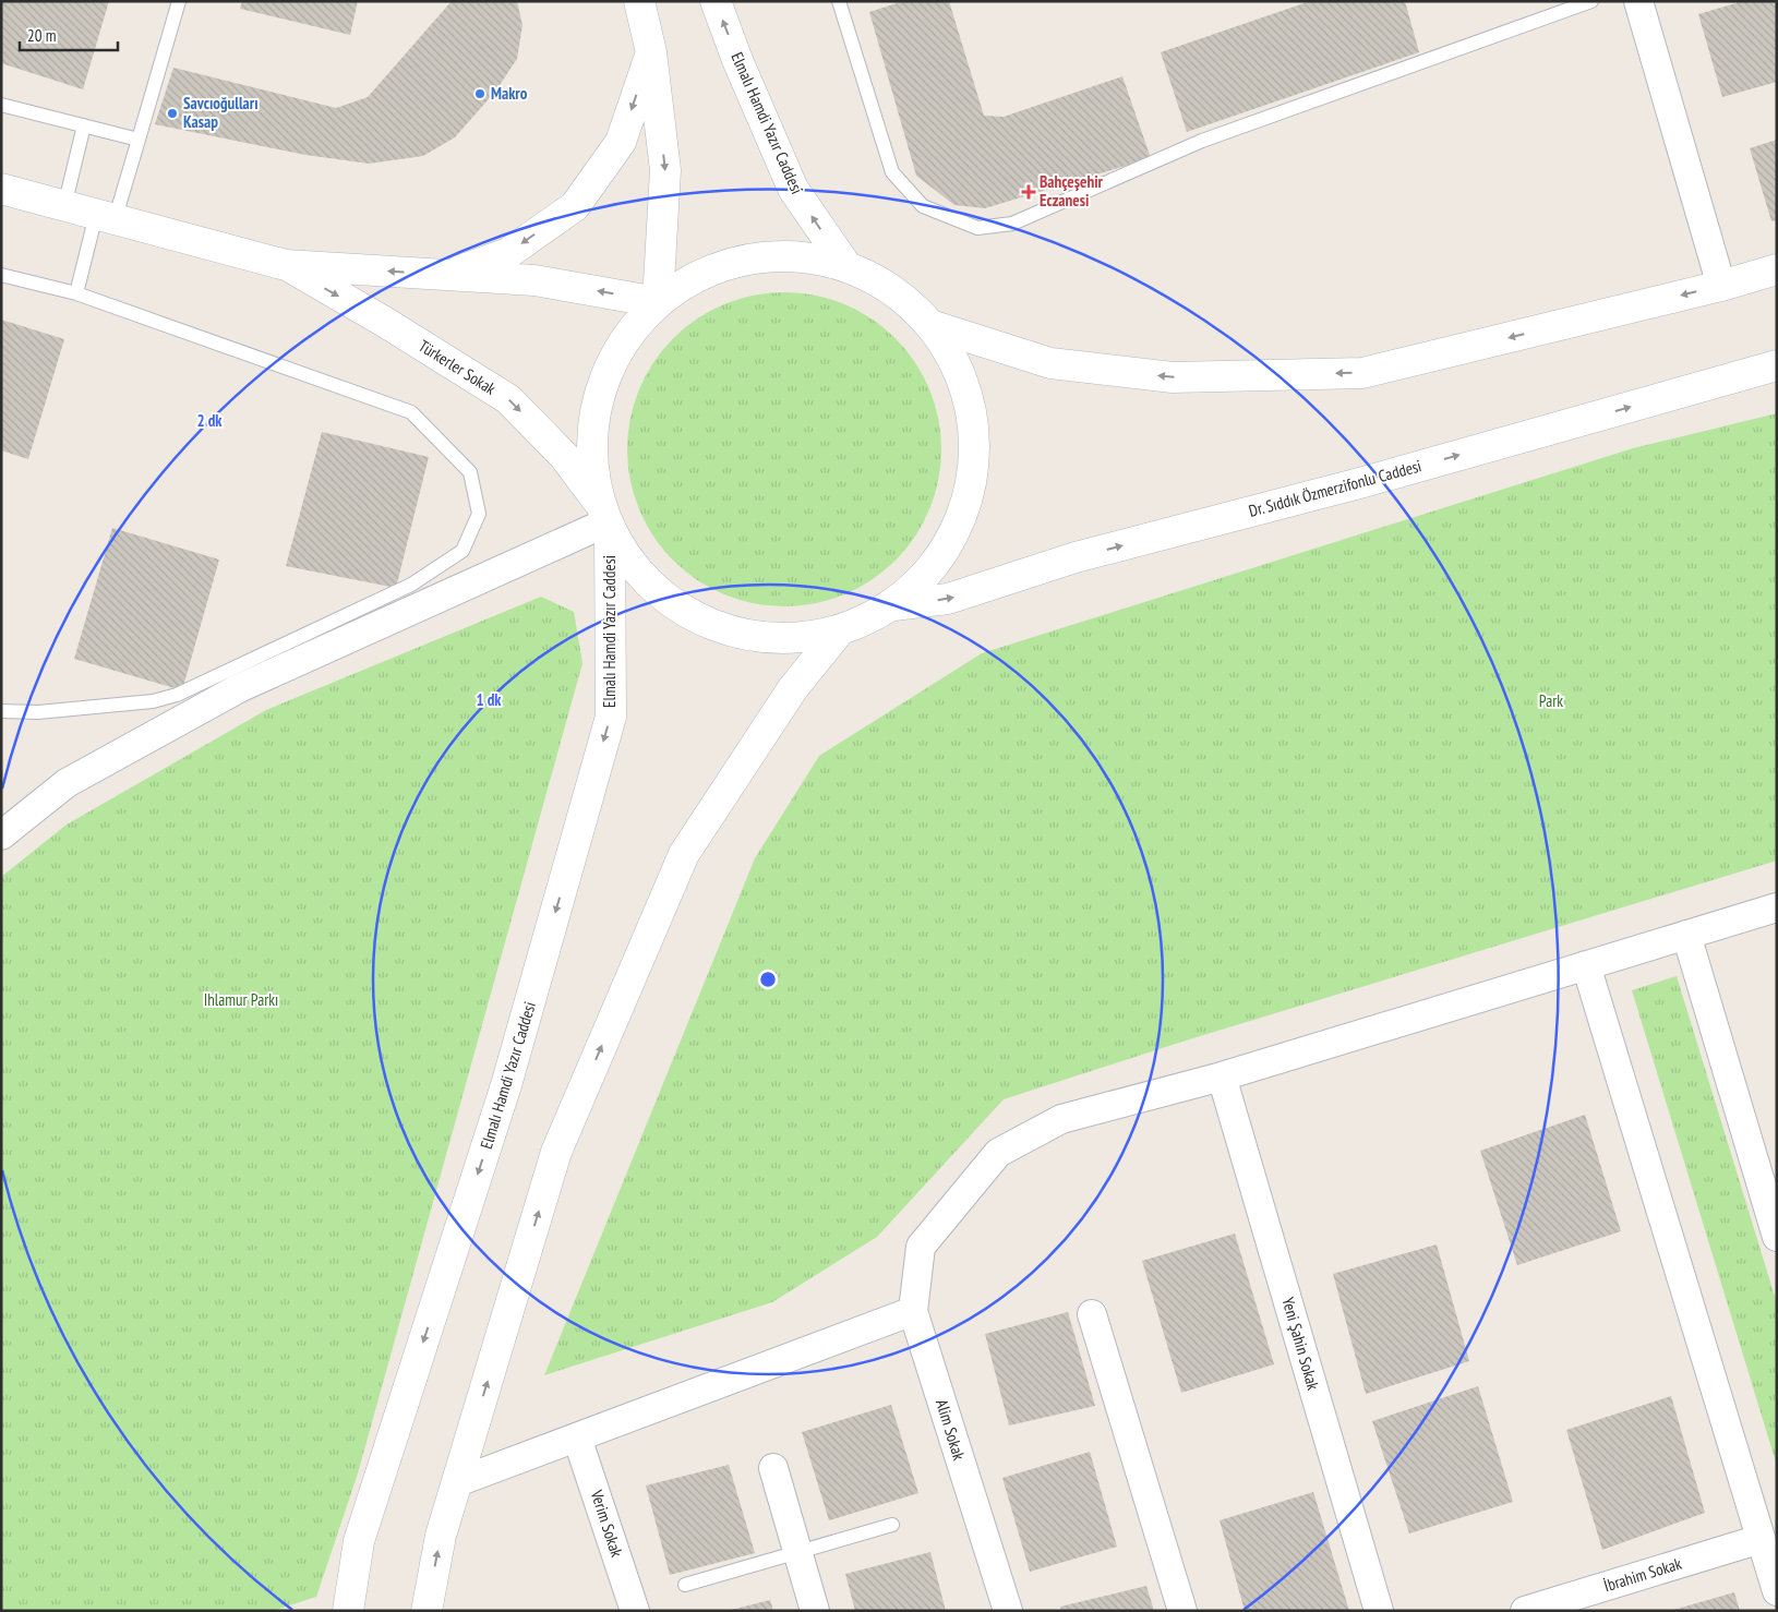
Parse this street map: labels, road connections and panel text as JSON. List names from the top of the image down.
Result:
{
  "streets": {
    "main road": ["Elmalı Hamdi Yazır Caddesi", "Türkerler Sokak", "Dr. Sıddık Özmerzifonlu Caddesi"],
    "street": [
      "Yeni Şahin Sokak",
      "Alim Sokak",
      "Verim Sokak",
      "İbrahim Sokak"
    ]
  },
  "crossings": [
    ["Elmalı Hamdi Yazır Caddesi", "Türkerler Sokak"],
    ["Yeni Şahin Sokak", "Alim Sokak"]
  ],
  "parks": ["Park", "Ihlamur Parkı"],
  "places": {
    "other": ["Makro", "Savcıoğulları Kasap"],
    "health": ["Bahçeşehir Eczanesi"]
  },
  "scale_bar": "20 m",
  "rings": ["2 dk", "1 dk"]
}
